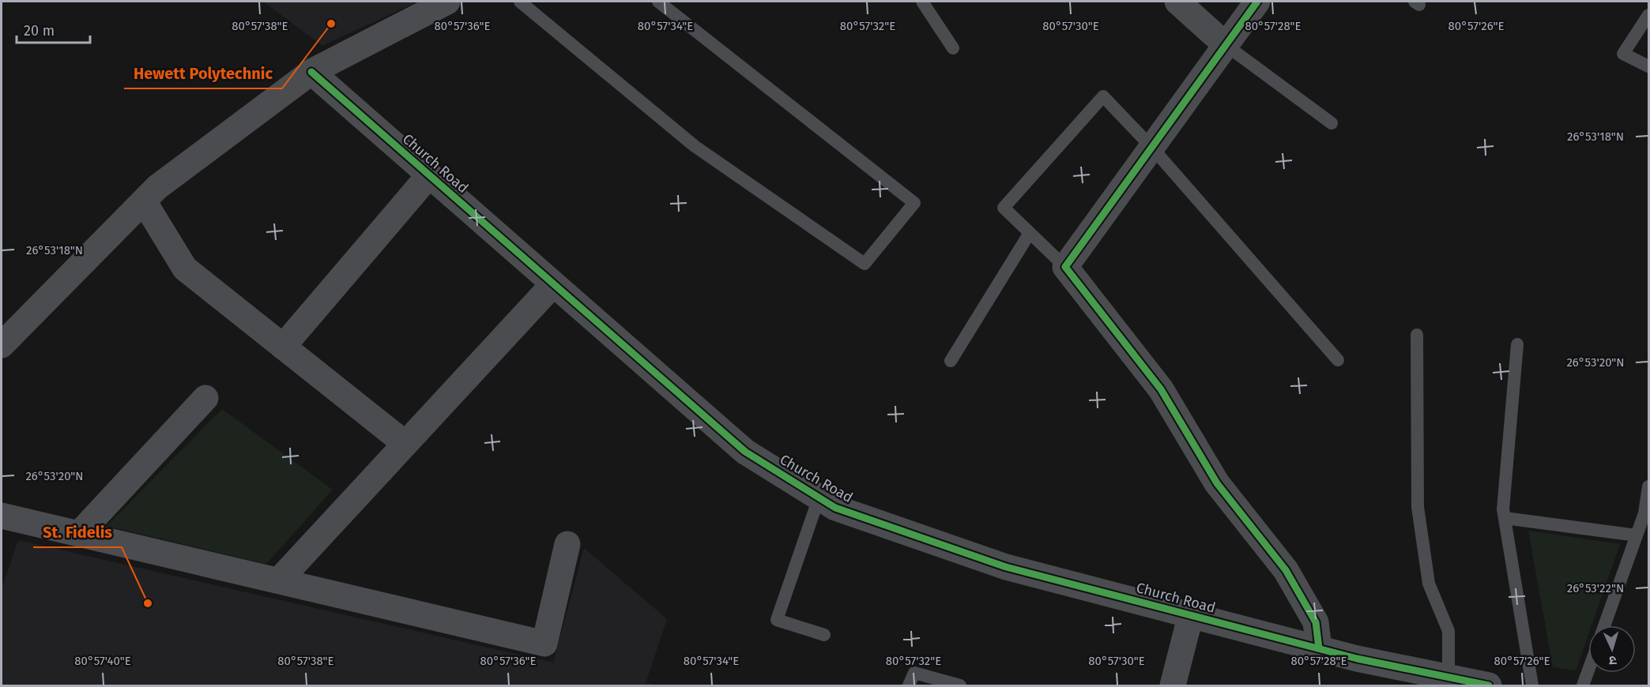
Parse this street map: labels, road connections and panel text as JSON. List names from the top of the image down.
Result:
{
  "streets": {
    "street": ["Church Road"]
  },
  "places": ["Hewett Polytechnic", "St. Fidelis"],
  "scale_bar": "20 m",
  "north": "bottom",
  "coordinates": [
    "80°57'38\"E",
    "80°57'36\"E",
    "80°57'34\"E",
    "80°57'32\"E",
    "80°57'30\"E",
    "80°57'28\"E",
    "80°57'26\"E",
    "26°53'18\"N",
    "26°53'20\"N",
    "26°53'22\"N",
    "80°57'40\"E"
  ]
}
